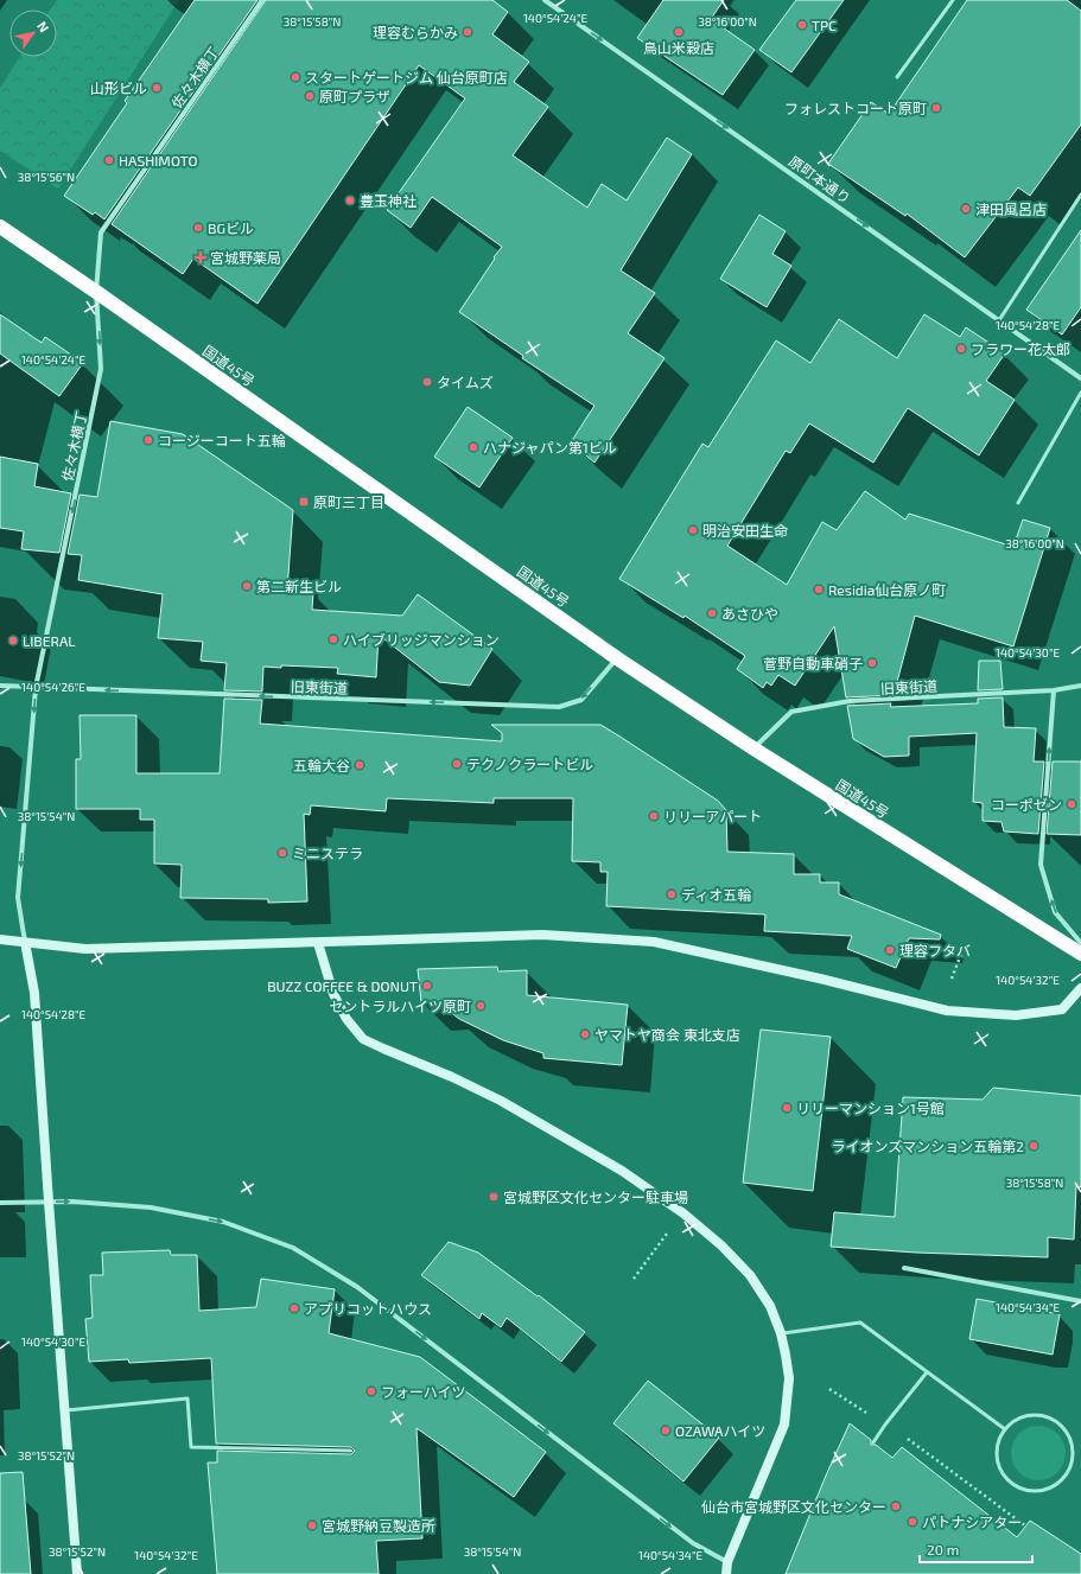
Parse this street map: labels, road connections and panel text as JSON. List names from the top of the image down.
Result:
{
  "streets": {
    "highway": ["国道45号"],
    "street": ["佐々木横丁", "原町本通り", "旧東街道"]
  },
  "crossings": [
    ["佐々木横丁", "国道45号"],
    ["佐々木横丁", "旧東街道"],
    ["国道45号", "旧東街道"]
  ],
  "one_way": ["佐々木横丁", "原町本通り", "旧東街道"],
  "places": {
    "other": [
      "TPC",
      "理容むらかみ",
      "鳥山米穀店",
      "スタートゲートジム 仙台原町店",
      "山形ビル",
      "原町プラザ",
      "フォレストコート原町",
      "HASHIMOTO",
      "豊玉神社",
      "津田風呂店",
      "BGビル",
      "フラワー花太郎",
      "タイムズ",
      "コージーコート五輪",
      "ハナジャパン第1ビル",
      "明治安田生命",
      "第二新生ビル",
      "Residia仙台原ノ町",
      "あさひや",
      "ハイブリッジマンション",
      "LIBERAL",
      "菅野自動車硝子",
      "テクノクラートビル",
      "五輪大谷",
      "コーポゼン",
      "リリーアパート",
      "ミニステラ",
      "ディオ五輪",
      "理容フタバ",
      "BUZZ COFFEE & DONUT",
      "セントラルハイツ原町",
      "ヤマトヤ商会 東北支店",
      "リリーマンション1号館",
      "ライオンズマンション五輪第2",
      "宮城野区文化センター駐車場",
      "アプリコットハウス",
      "フォーハイツ",
      "OZAWAハイツ",
      "仙台市宮城野区文化センター",
      "パトナシアター",
      "宮城野納豆製造所"
    ],
    "health": ["宮城野薬局"],
    "transit": ["原町三丁目"]
  },
  "scale_bar": "20 m",
  "north": "top right",
  "coordinates": [
    "140°54'24\"E",
    "38°15'58\"N",
    "38°16'00\"N",
    "38°15'56\"N",
    "140°54'28\"E",
    "140°54'30\"E",
    "140°54'26\"E",
    "38°15'54\"N",
    "140°54'32\"E",
    "140°54'34\"E",
    "38°15'52\"N"
  ]
}
